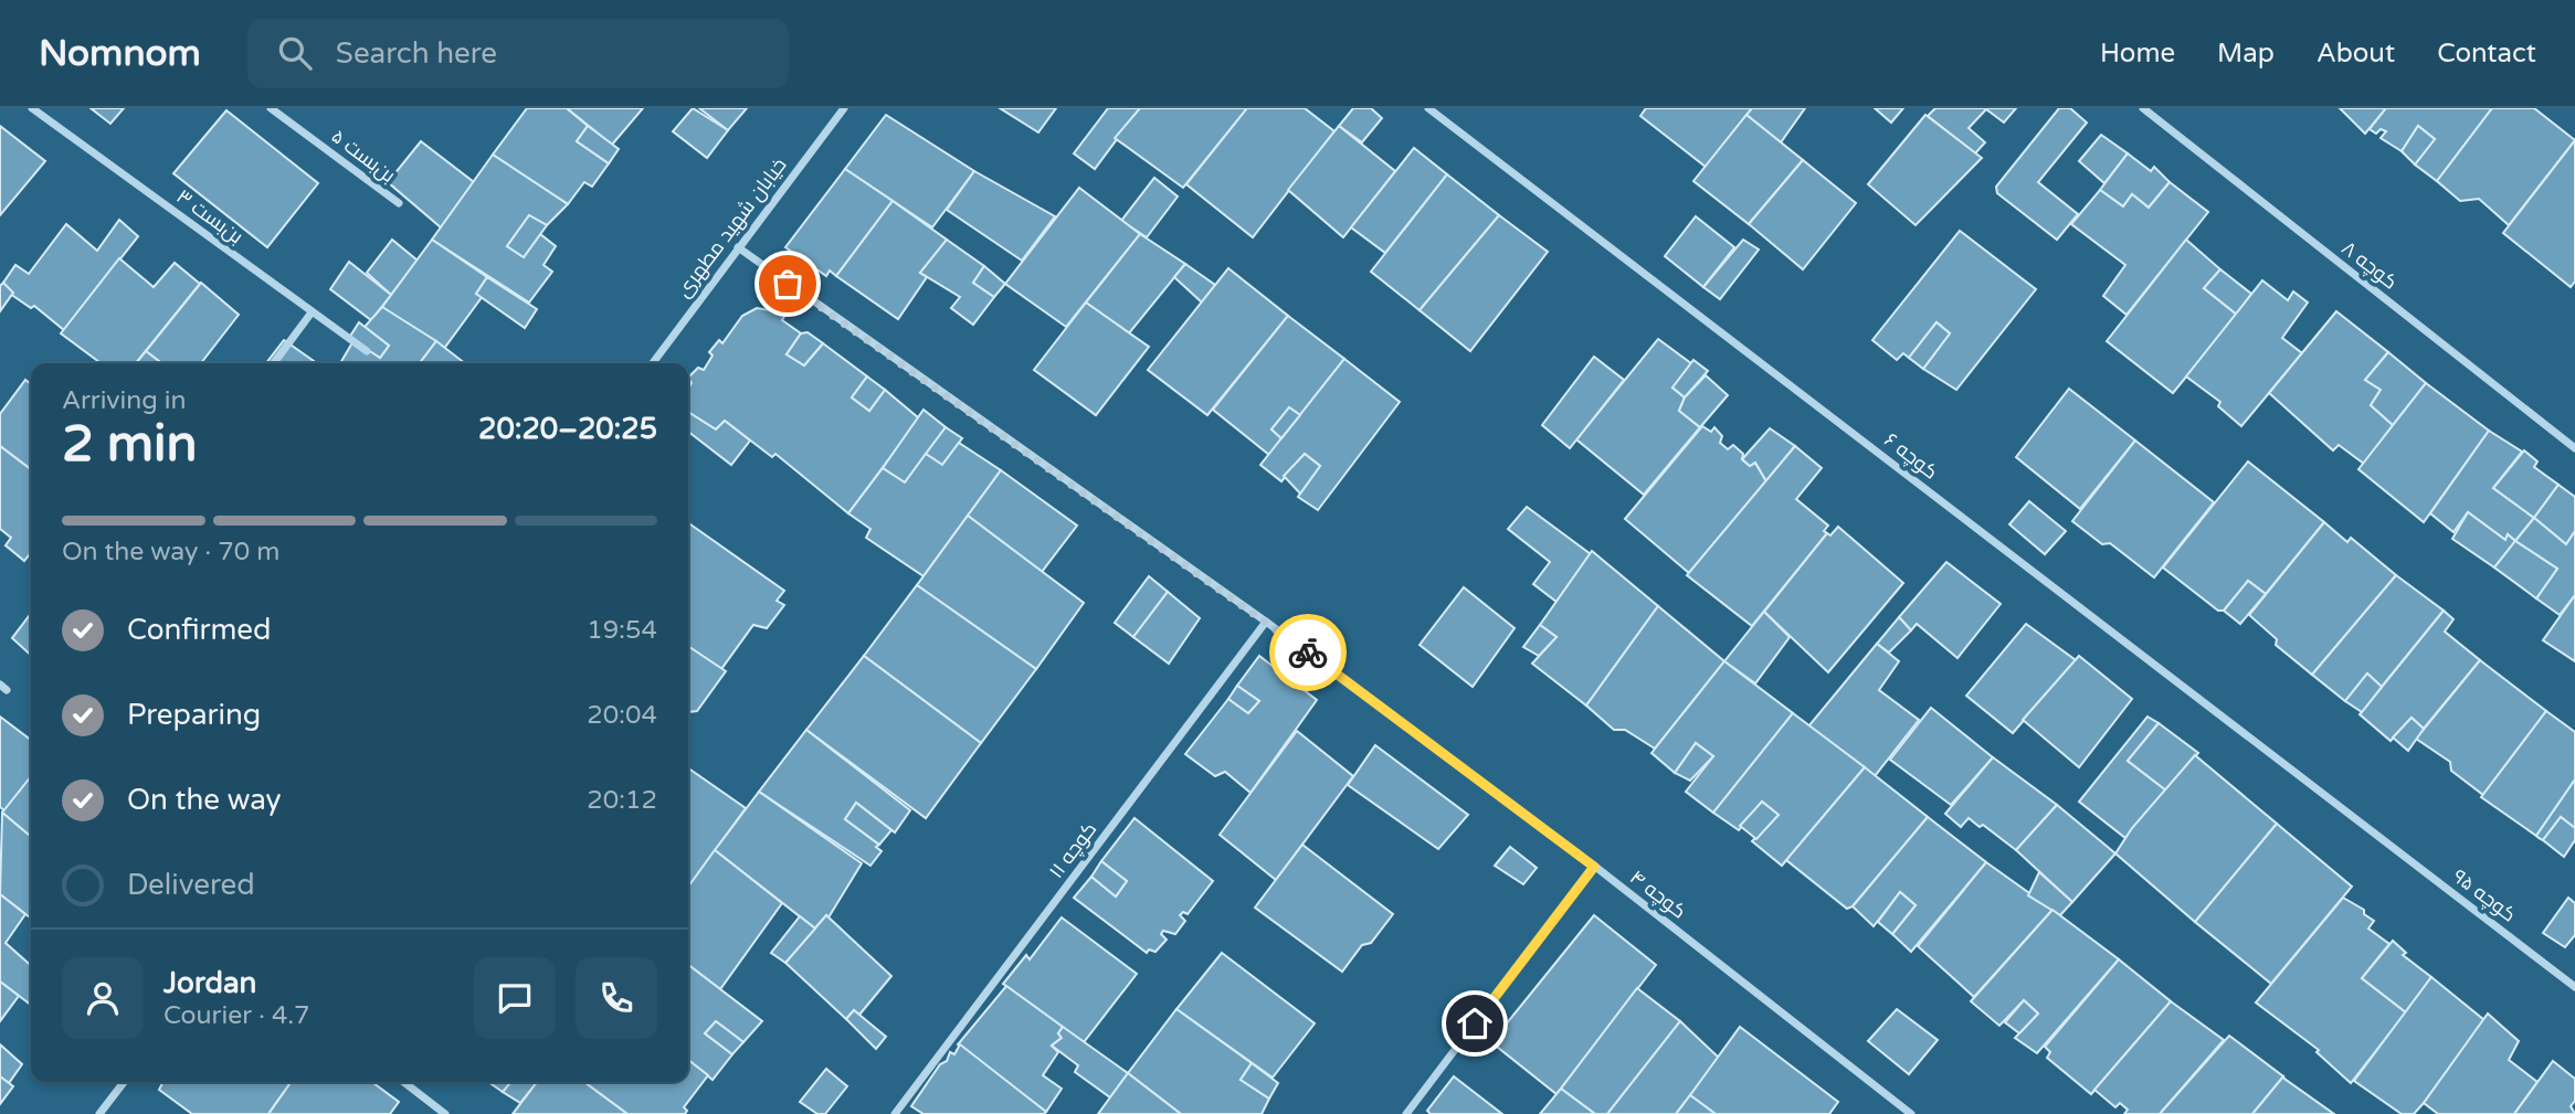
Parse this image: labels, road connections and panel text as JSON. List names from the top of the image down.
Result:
{
  "streets": {
    "street": [
      "بن‌بست ۵",
      "بن‌بست ۳",
      "خیابان شهید مطهری",
      "کوچه ۸",
      "کوچه ۶",
      "کوچه ۱۱",
      "کوچه ۴",
      "کوچه ۹۵"
    ]
  },
  "crossings": [
    ["خیابان شهید مطهری", "کوچه ۴"],
    ["کوچه ۶", "کوچه ۹۵"],
    ["کوچه ۱۱", "کوچه ۴"]
  ],
  "page": {
    "header": "Nomnom",
    "search": "Search here",
    "nav": [
      "Home",
      "Map",
      "About",
      "Contact"
    ],
    "heading": ["2 min", "Arriving in", "20:20–20:25"],
    "panel": ["Jordan", "Courier · 4.7"],
    "bar": "On the way · 70 m",
    "list": [
      ["Confirmed", "19:54"],
      ["Preparing", "20:04"],
      ["On the way", "20:12"],
      "Delivered"
    ]
  }
}
